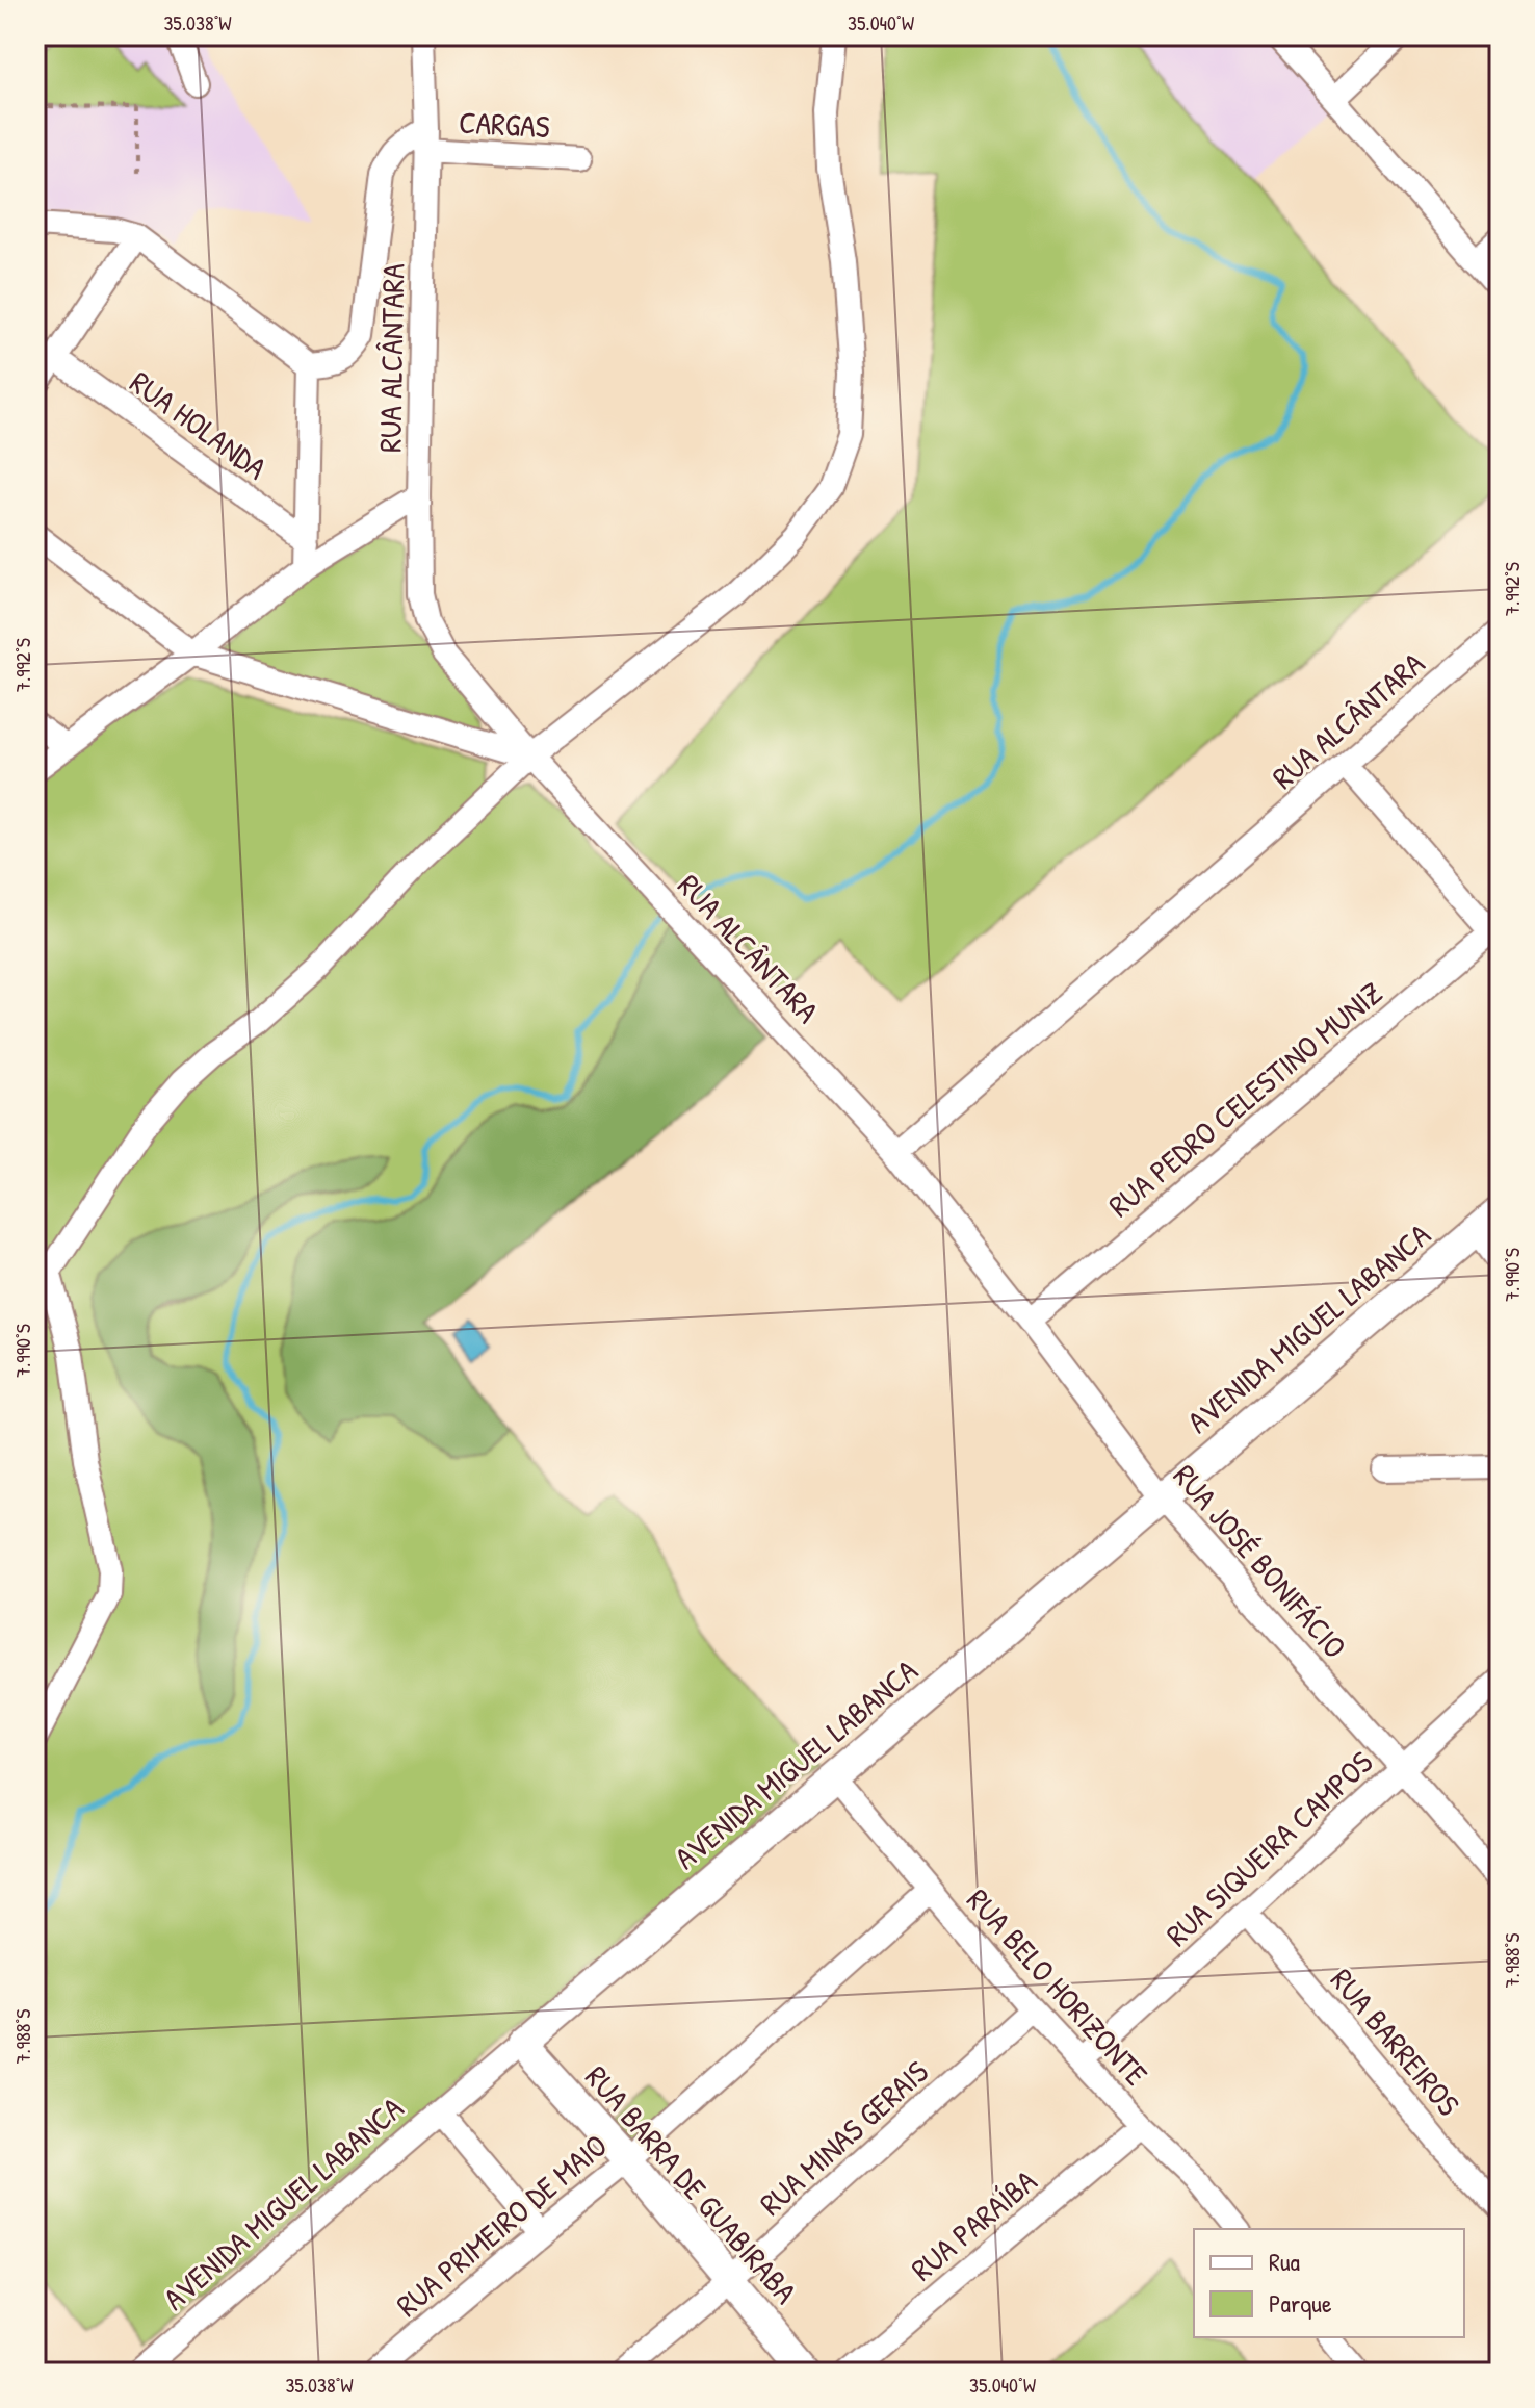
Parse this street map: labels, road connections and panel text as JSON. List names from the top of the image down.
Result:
{
  "streets": {
    "main road": ["AVENIDA MIGUEL LABANCA", "RUA BARRA DE GUABIRABA"],
    "street": [
      "CARGAS",
      "RUA ALCÂNTARA",
      "RUA HOLANDA",
      "RUA PEDRO CELESTINO MUNIZ",
      "RUA JOSÉ BONIFÁCIO",
      "RUA SIQUEIRA CAMPOS",
      "RUA BELO HORIZONTE",
      "RUA BARREIROS",
      "RUA MINAS GERAIS",
      "RUA PRIMEIRO DE MAIO",
      "RUA PARAÍBA"
    ]
  },
  "crossings": [
    ["CARGAS", "RUA ALCÂNTARA"],
    ["RUA ALCÂNTARA", "RUA JOSÉ BONIFÁCIO"],
    ["RUA PEDRO CELESTINO MUNIZ", "RUA JOSÉ BONIFÁCIO"],
    ["AVENIDA MIGUEL LABANCA", "RUA JOSÉ BONIFÁCIO"],
    ["AVENIDA MIGUEL LABANCA", "RUA BELO HORIZONTE"],
    ["AVENIDA MIGUEL LABANCA", "RUA BARRA DE GUABIRABA"],
    ["RUA JOSÉ BONIFÁCIO", "RUA SIQUEIRA CAMPOS"],
    ["RUA SIQUEIRA CAMPOS", "RUA BELO HORIZONTE"],
    ["RUA SIQUEIRA CAMPOS", "RUA BARREIROS"],
    ["RUA BELO HORIZONTE", "RUA MINAS GERAIS"],
    ["RUA BELO HORIZONTE", "RUA PRIMEIRO DE MAIO"],
    ["RUA BELO HORIZONTE", "RUA PARAÍBA"],
    ["RUA MINAS GERAIS", "RUA BARRA DE GUABIRABA"],
    ["RUA BARRA DE GUABIRABA", "RUA PRIMEIRO DE MAIO"]
  ],
  "legend": ["Rua", "Parque"],
  "coordinates": [
    "35.038°W",
    "35.040°W",
    "7.992°S",
    "7.990°S",
    "7.988°S"
  ]
}
